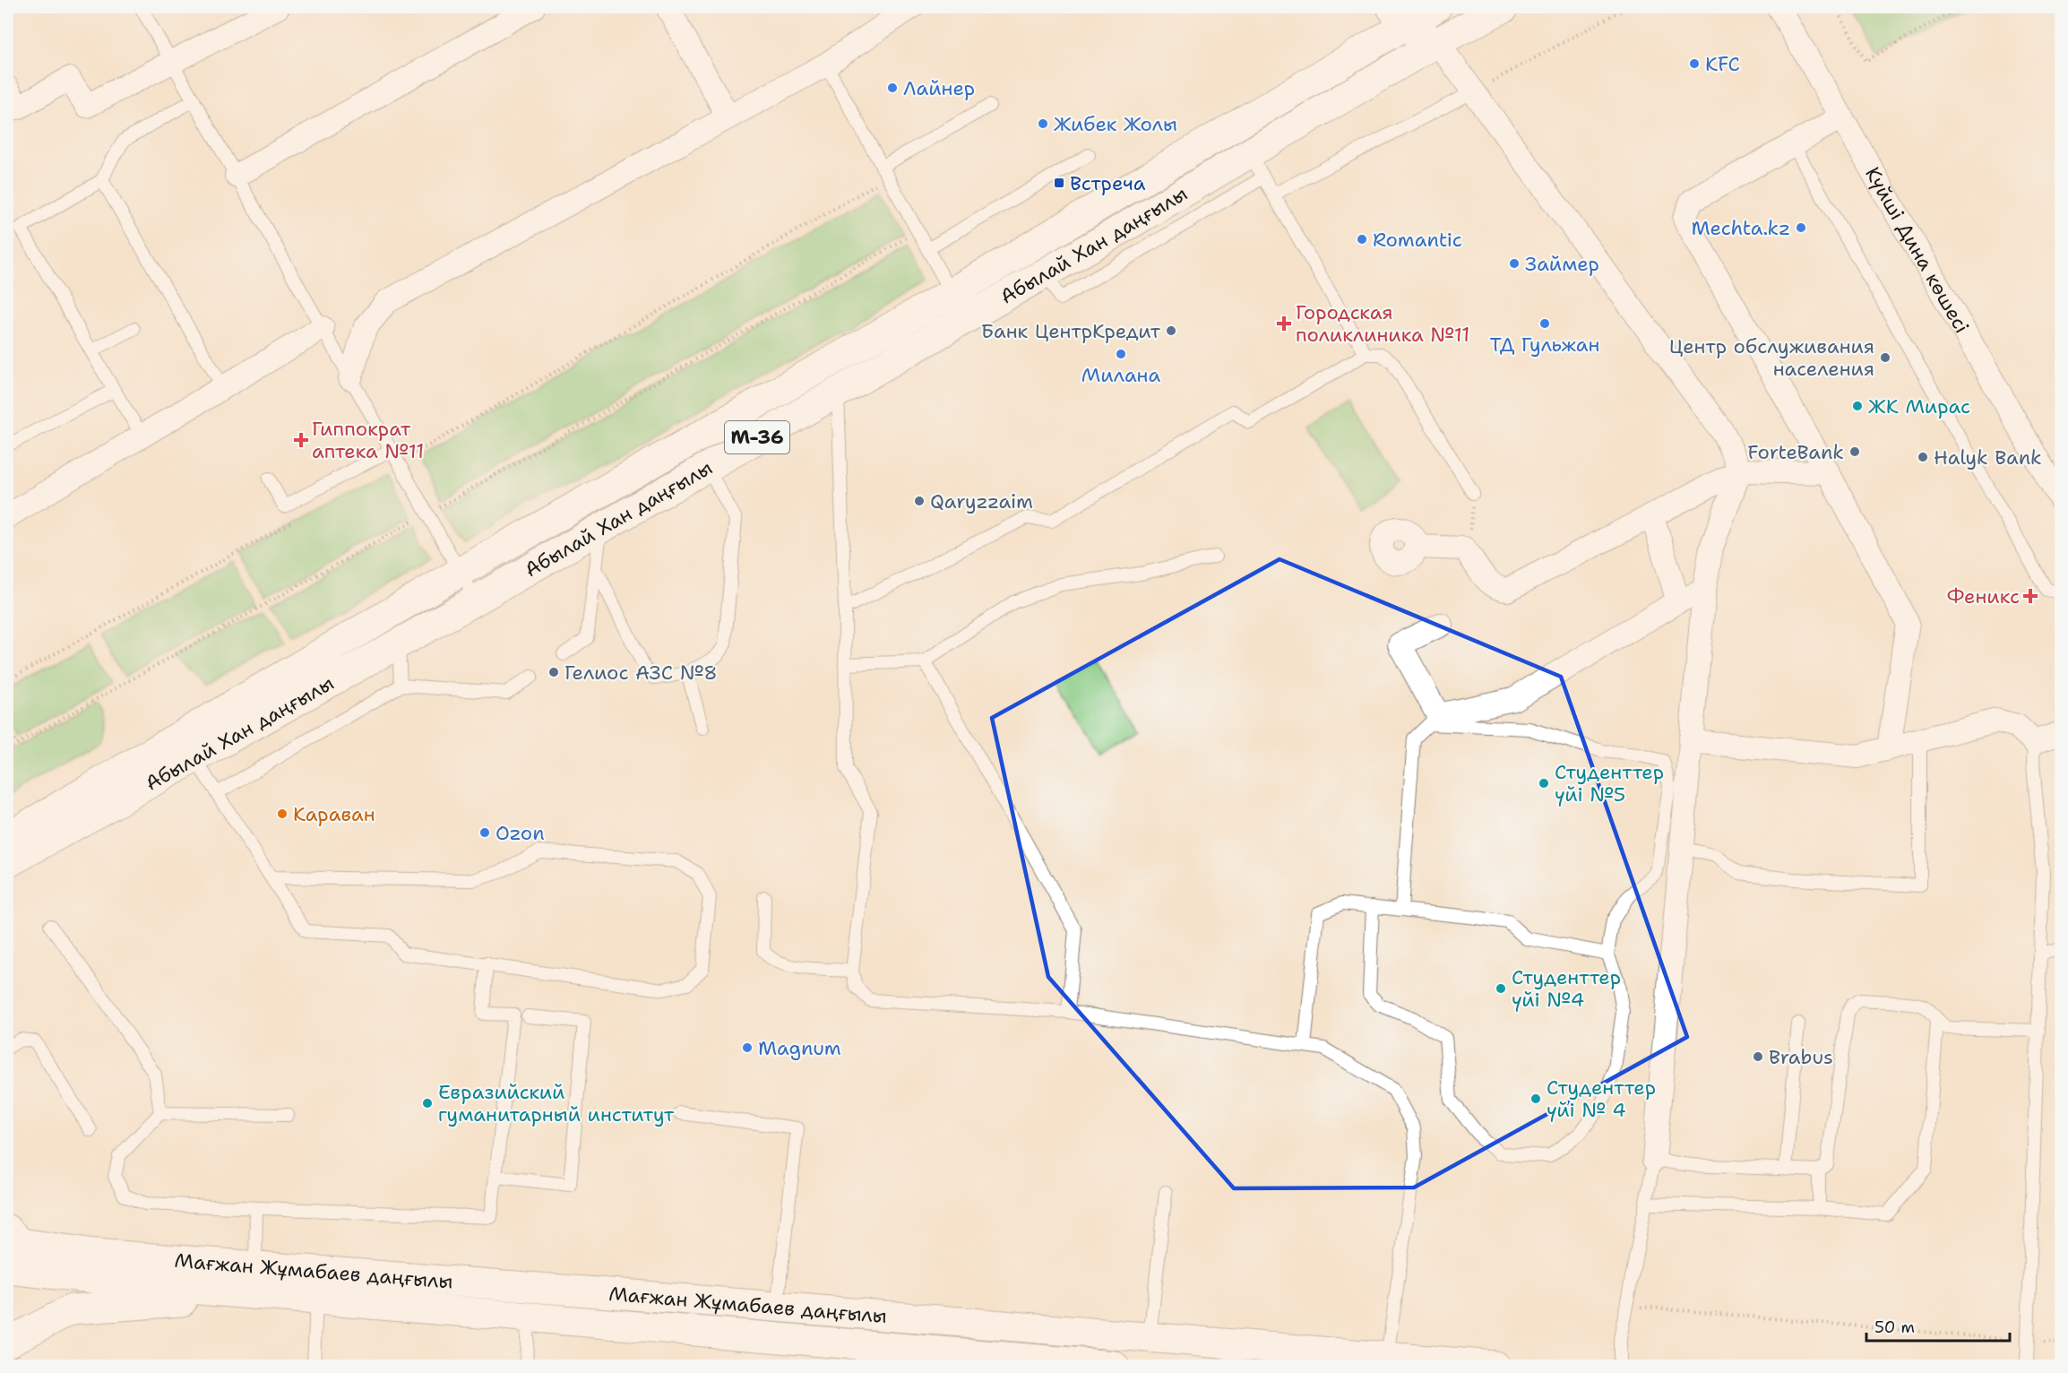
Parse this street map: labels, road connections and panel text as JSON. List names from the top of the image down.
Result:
{
  "streets": {
    "main road": ["Абылай Хан даңғылы", "M-36", "Мағжан Жұмабаев даңғылы"],
    "street": ["Күйші Дина көшесі"]
  },
  "places": {
    "other": [
      "KFC",
      "Лайнер",
      "Жибек Жолы",
      "Mechta.kz",
      "Romantic",
      "Займер",
      "ТД Гульжан",
      "Банк ЦентрКредит",
      "Милана",
      "Центр обслуживания населения",
      "ЖК Мирас",
      "ForteBank",
      "Halyk Bank",
      "Qaryzzaim",
      "Гелиос АЗС №8",
      "Студенттер үйі №5",
      "Караван",
      "Ozon",
      "Студенттер үйі №4",
      "Magnum",
      "Brabus",
      "Студенттер үйі № 4",
      "Евразийский гуманитарный институт"
    ],
    "transit": ["Встреча"],
    "health": ["Городская поликлиника №11", "Гиппократ аптека №11", "Феникс"]
  },
  "scale_bar": "50 m"
}
